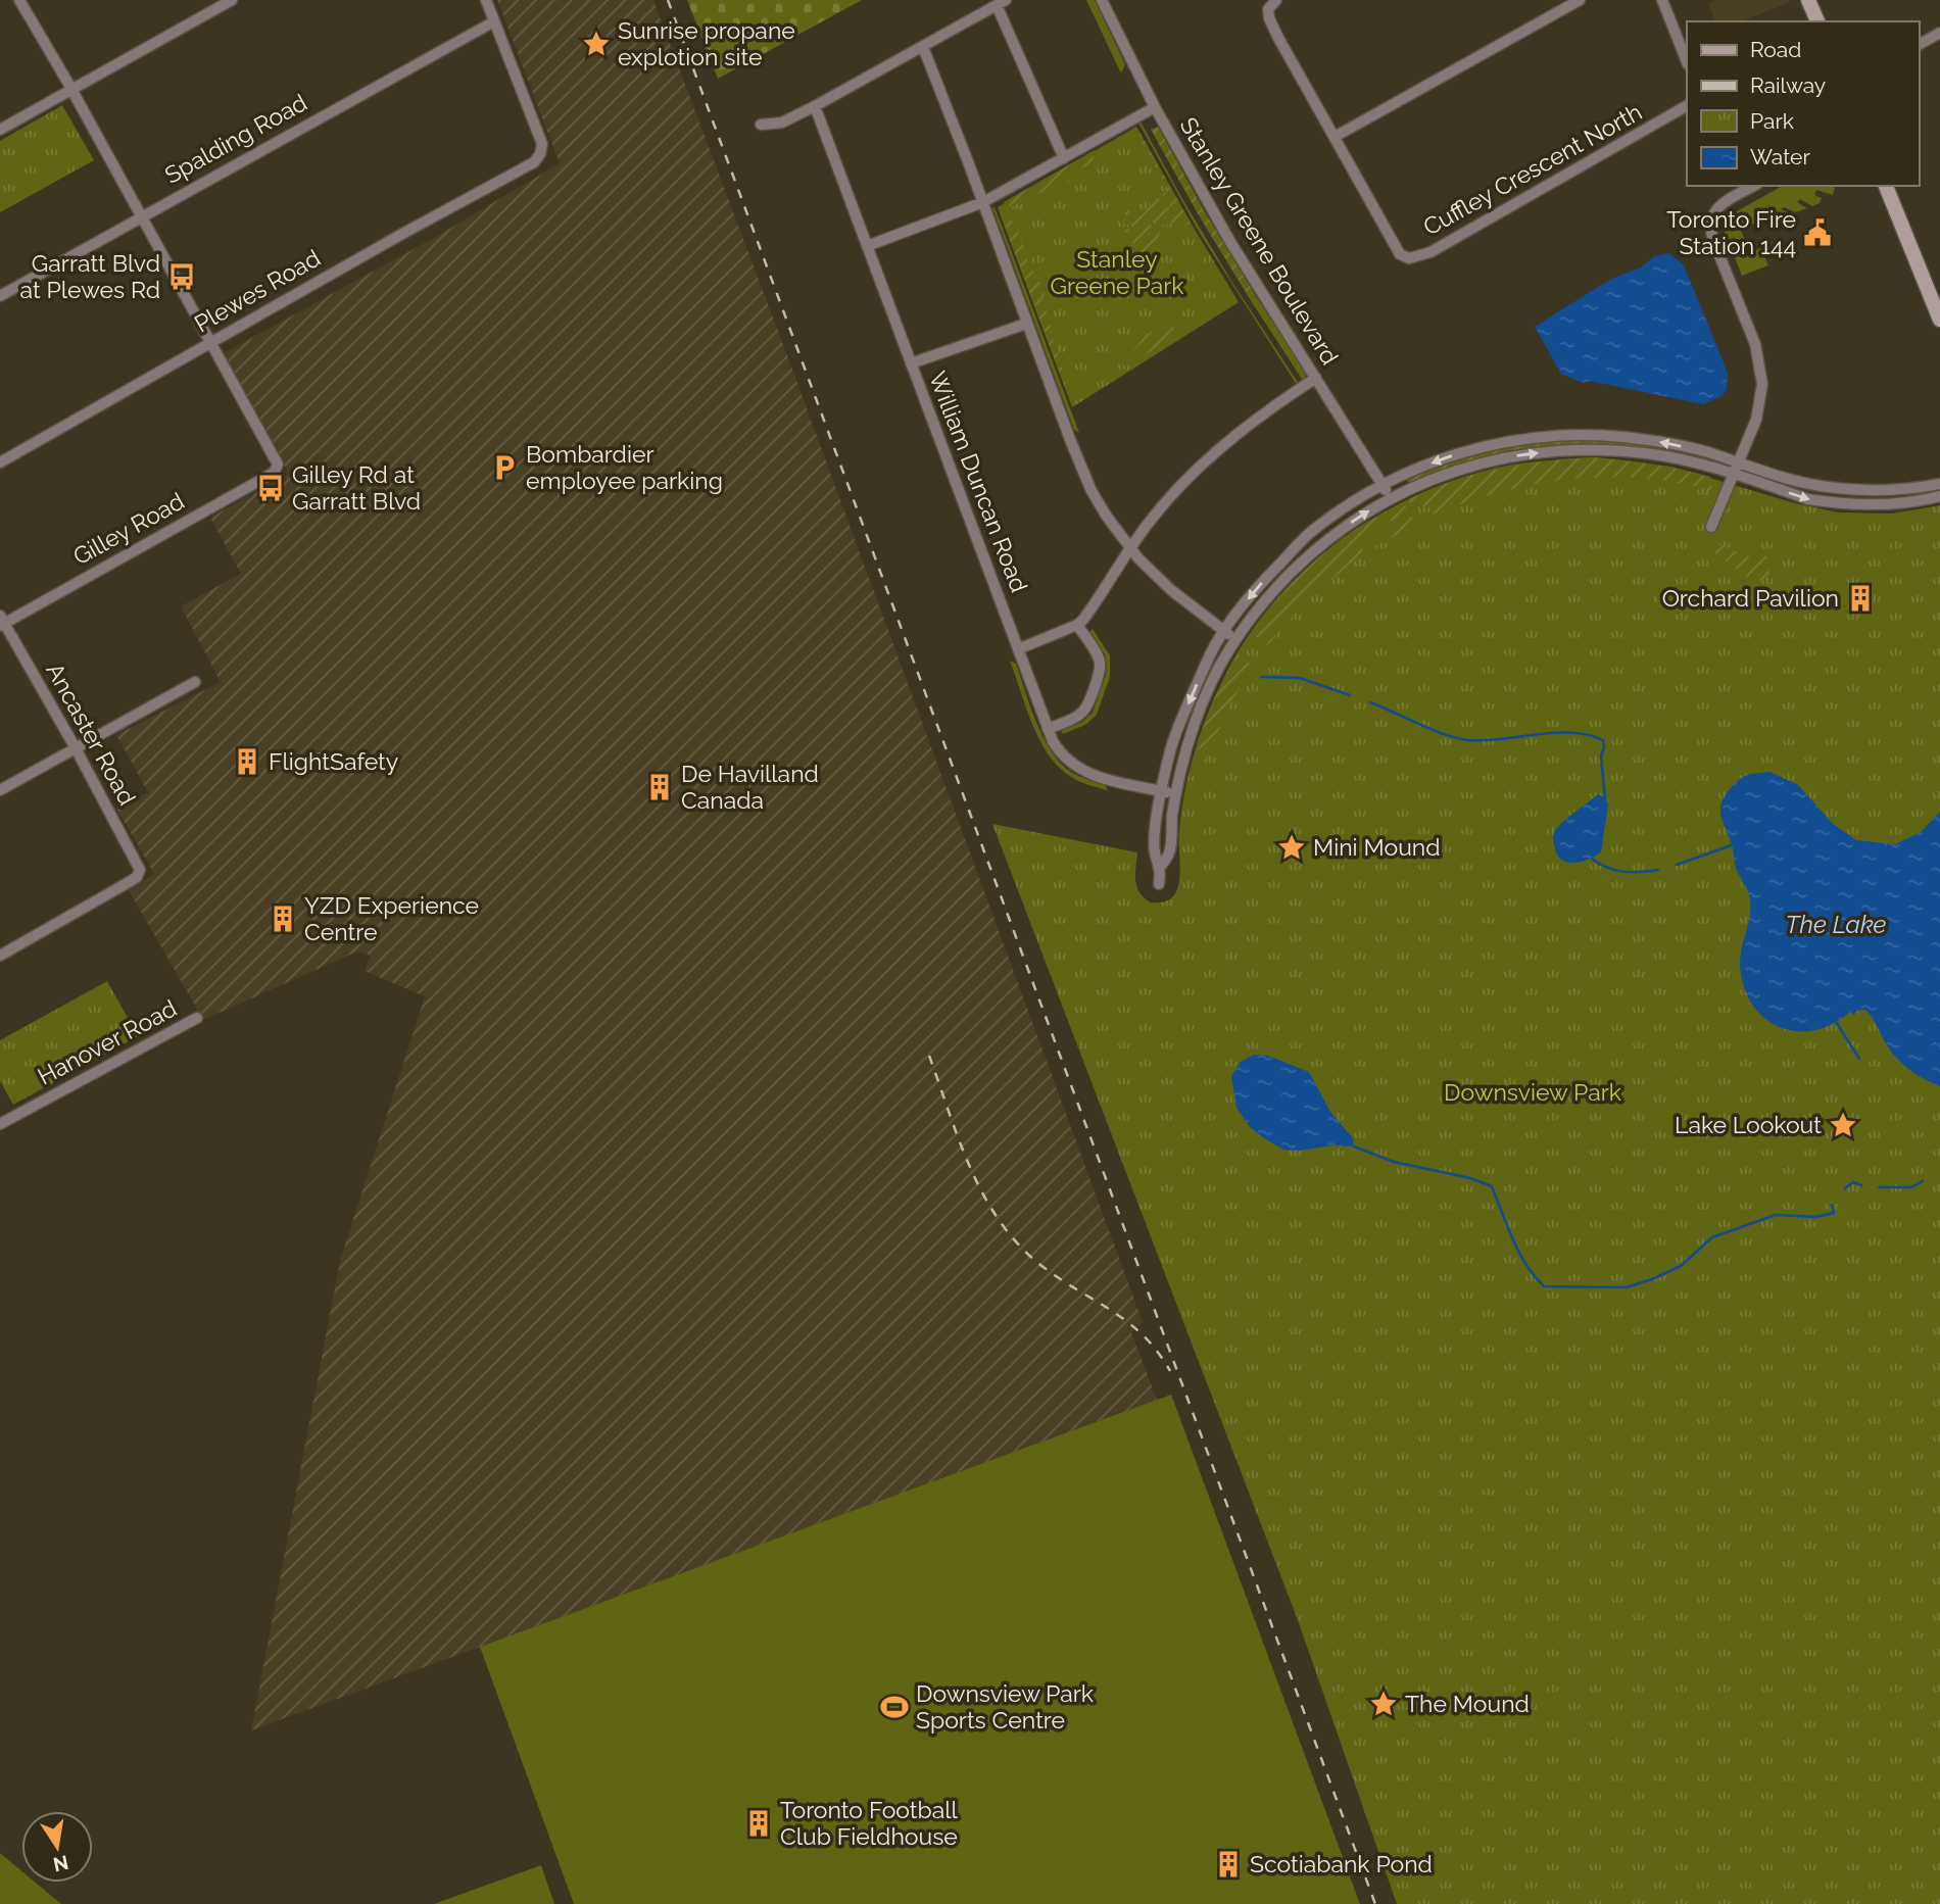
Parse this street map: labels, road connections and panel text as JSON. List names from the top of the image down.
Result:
{
  "streets": {
    "street": [
      "Spalding Road",
      "Cuffley Crescent North",
      "Stanley Greene Boulevard",
      "Plewes Road",
      "William Duncan Road",
      "Gilley Road",
      "Ancaster Road",
      "Hanover Road"
    ]
  },
  "crossings": [
    ["Spalding Road", "Plewes Road"],
    ["Plewes Road", "Gilley Road"],
    ["Gilley Road", "Ancaster Road"]
  ],
  "water": ["The Lake"],
  "parks": ["Stanley Greene Park", "Downsview Park"],
  "places": {
    "place": [
      "Sunrise propane explotion site",
      "Mini Mound",
      "Lake Lookout",
      "The Mound"
    ],
    "public building": ["Toronto Fire Station 144"],
    "bus stop": ["Garratt Blvd at Plewes Rd", "Gilley Rd at Garratt Blvd"],
    "parking": ["Bombardier employee parking"],
    "building": [
      "Orchard Pavilion",
      "FlightSafety",
      "De Havilland Canada",
      "YZD Experience Centre",
      "Toronto Football Club Fieldhouse",
      "Scotiabank Pond"
    ],
    "sports": ["Downsview Park Sports Centre"]
  },
  "legend": [
    "Road",
    "Railway",
    "Park",
    "Water"
  ],
  "north": "bottom"
}
